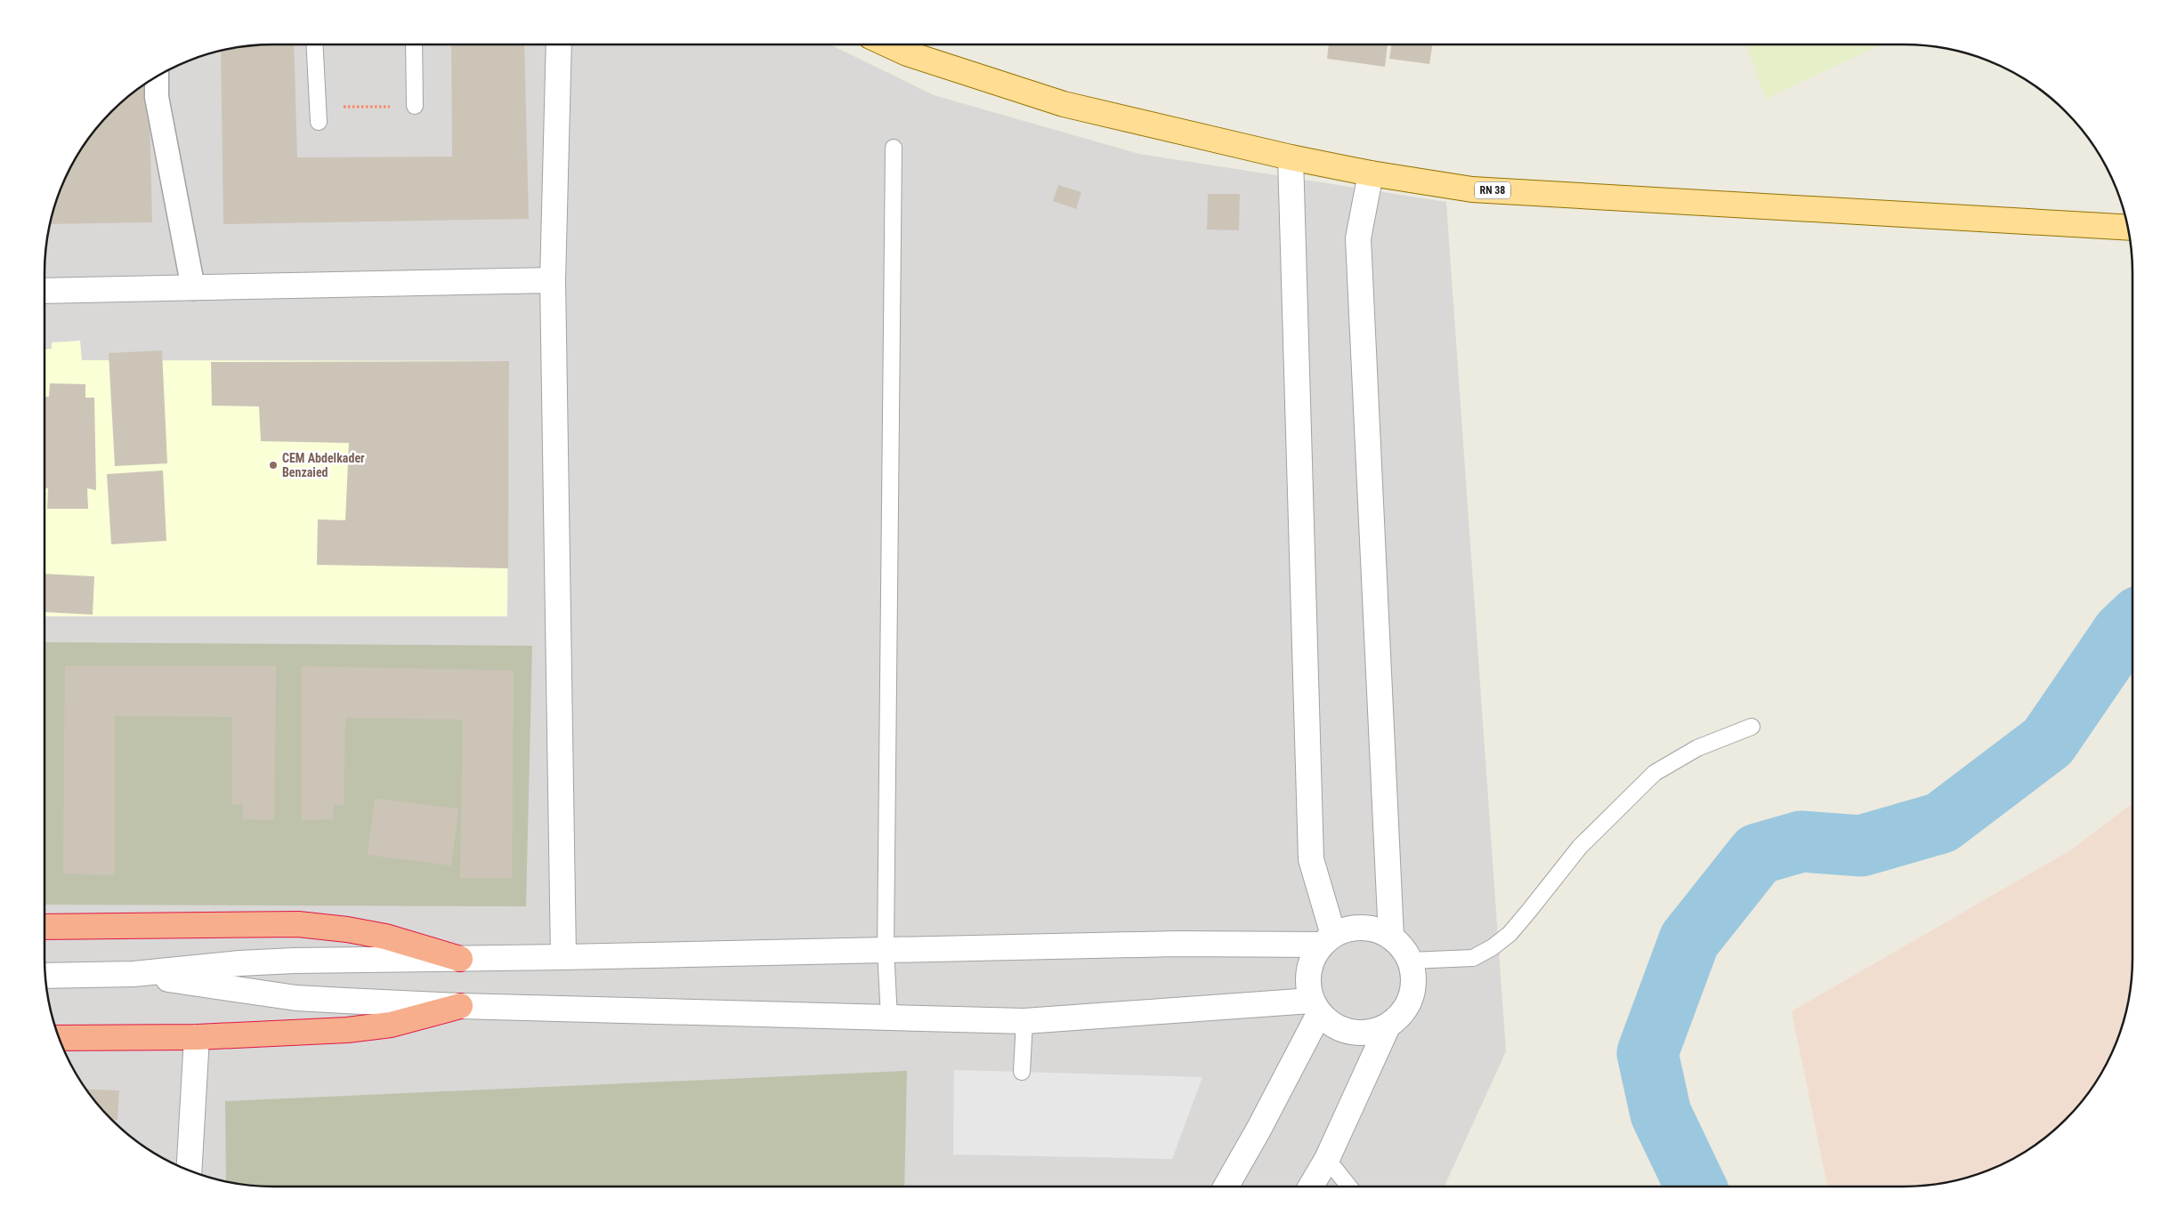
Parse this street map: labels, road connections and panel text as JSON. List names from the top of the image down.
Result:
{
  "streets": {
    "main road": ["RN 38"]
  },
  "places": ["CEM Abdelkader Benzaied"]
}
